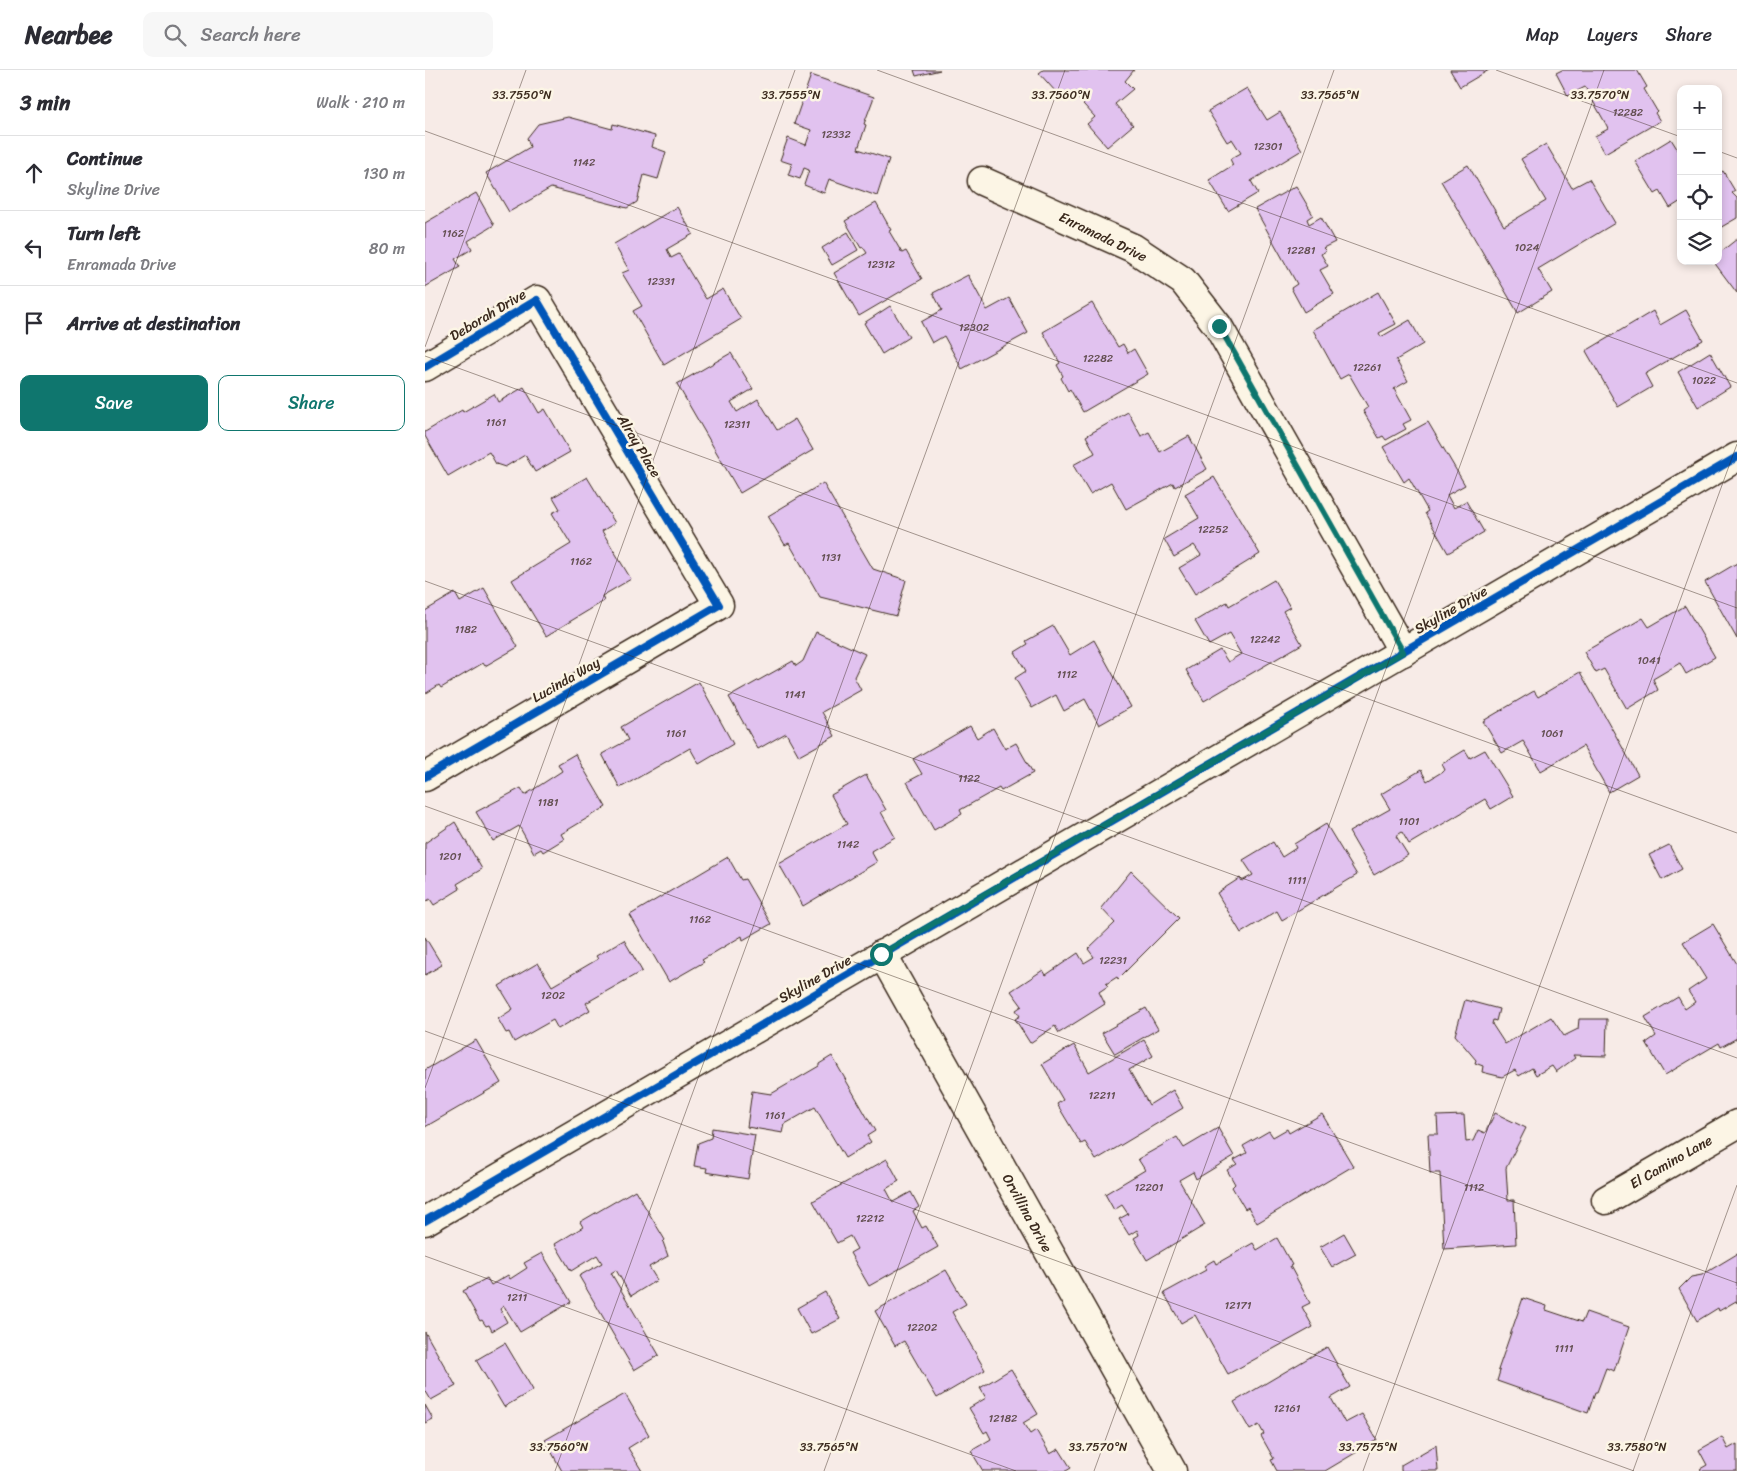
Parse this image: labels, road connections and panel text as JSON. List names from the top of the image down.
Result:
{
  "streets": {
    "street": [
      "Enramada Drive",
      "Deborah Drive",
      "Alray Place",
      "Skyline Drive",
      "Lucinda Way",
      "El Camino Lane",
      "Orvillina Drive"
    ]
  },
  "crossings": [
    ["Enramada Drive", "Skyline Drive"],
    ["Deborah Drive", "Alray Place"],
    ["Alray Place", "Lucinda Way"],
    ["Skyline Drive", "Orvillina Drive"]
  ],
  "house_numbers": [
    "12282",
    "12332",
    "12301",
    "1142",
    "1162",
    "1024",
    "12281",
    "12312",
    "12331",
    "12302",
    "12282",
    "12261",
    "1022",
    "1161",
    "12311",
    "12252",
    "1131",
    "1162",
    "1182",
    "12242",
    "1041",
    "1112",
    "1141",
    "1161",
    "1061",
    "1122",
    "1181",
    "1101",
    "1142",
    "1201",
    "1111",
    "1162",
    "12231",
    "1202",
    "12211",
    "1161",
    "12201",
    "1112",
    "12212",
    "1211",
    "12171",
    "12202",
    "1111",
    "12161",
    "12182"
  ],
  "page": {
    "header": "Nearbee",
    "search": "Search here",
    "nav": ["Map", "Layers", "Share"],
    "heading": ["3 min", "Walk · 210 m"],
    "map_buttons": ["+", "−"],
    "list": [
      ["Continue", "Skyline Drive", "130 m"],
      ["Turn left", "Enramada Drive", "80 m"],
      "Arrive at destination"
    ],
    "buttons": ["Save", "Share"]
  },
  "coordinates": [
    "33.7555°N",
    "33.7560°N",
    "33.7565°N",
    "33.7570°N",
    "33.7550°N",
    "33.7575°N",
    "33.7580°N"
  ]
}
